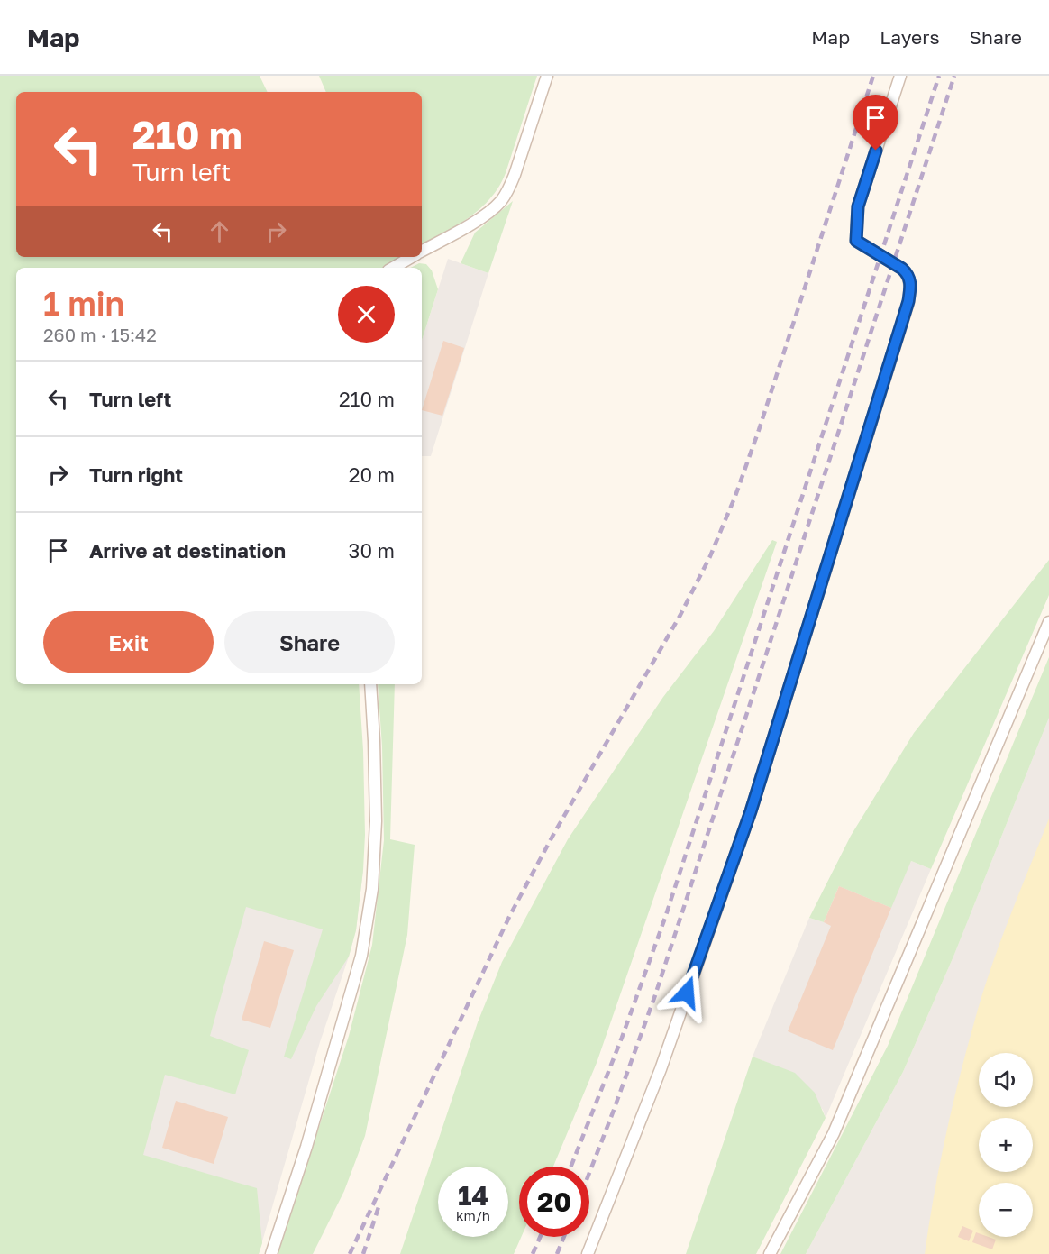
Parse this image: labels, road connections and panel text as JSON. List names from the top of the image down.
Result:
{
  "page": {
    "header": "Map",
    "nav": ["Map", "Layers", "Share"],
    "turn": ["210 m", "Turn left"],
    "heading": ["1 min", "260 m · 15:42"],
    "list": [
      {
        "name": "Turn left",
        "value": "210 m"
      },
      {
        "name": "Turn right",
        "value": "20 m"
      },
      {
        "name": "Arrive at destination",
        "value": "30 m"
      }
    ],
    "buttons": ["Exit", "Share"],
    "map_buttons": ["+", "−"],
    "speed": "14 km/h",
    "limit": "20"
  }
}
